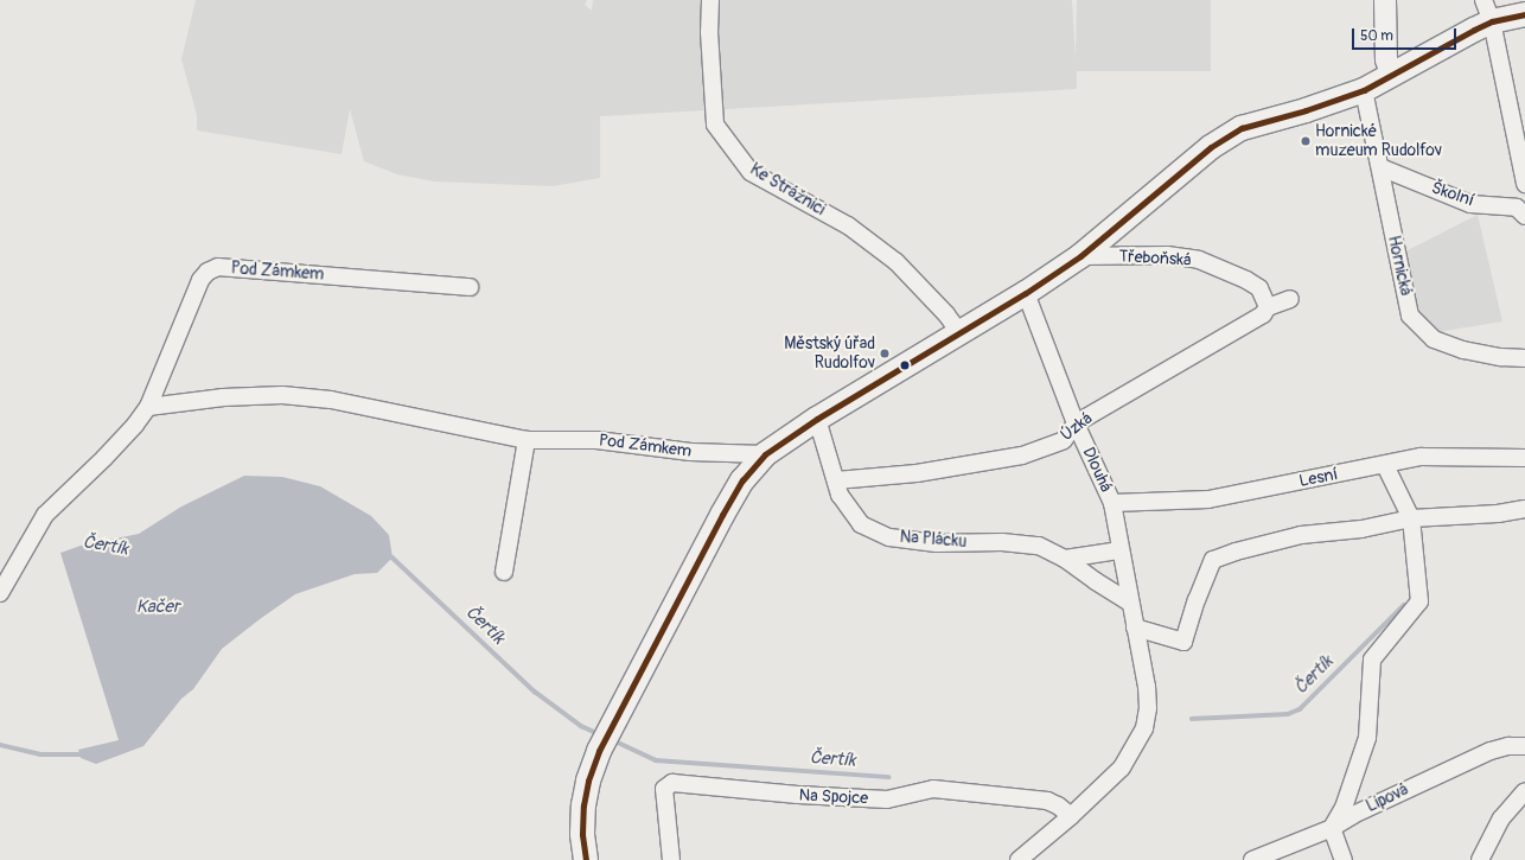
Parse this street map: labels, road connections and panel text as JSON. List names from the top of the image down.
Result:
{
  "streets": {
    "main road": ["Třeboňská"],
    "street": [
      "Ke Strážnici",
      "Školní",
      "Hornická",
      "Pod Zámkem",
      "Úzká",
      "Dlouhá",
      "Lesní",
      "Na Plácku",
      "Na Spojce",
      "Lipová"
    ]
  },
  "crossings": [
    ["Ke Strážnici", "Třeboňská"],
    ["Školní", "Hornická"],
    ["Třeboňská", "Hornická"],
    ["Třeboňská", "Pod Zámkem"],
    ["Třeboňská", "Úzká"],
    ["Třeboňská", "Dlouhá"],
    ["Třeboňská", "Na Plácku"],
    ["Úzká", "Dlouhá"],
    ["Úzká", "Na Plácku"],
    ["Dlouhá", "Lesní"],
    ["Dlouhá", "Na Plácku"],
    ["Dlouhá", "Na Spojce"]
  ],
  "water": ["Čertík", "Kačer"],
  "places": ["Hornické muzeum Rudolfov", "Městský úřad Rudolfov"],
  "scale_bar": "50 m"
}
